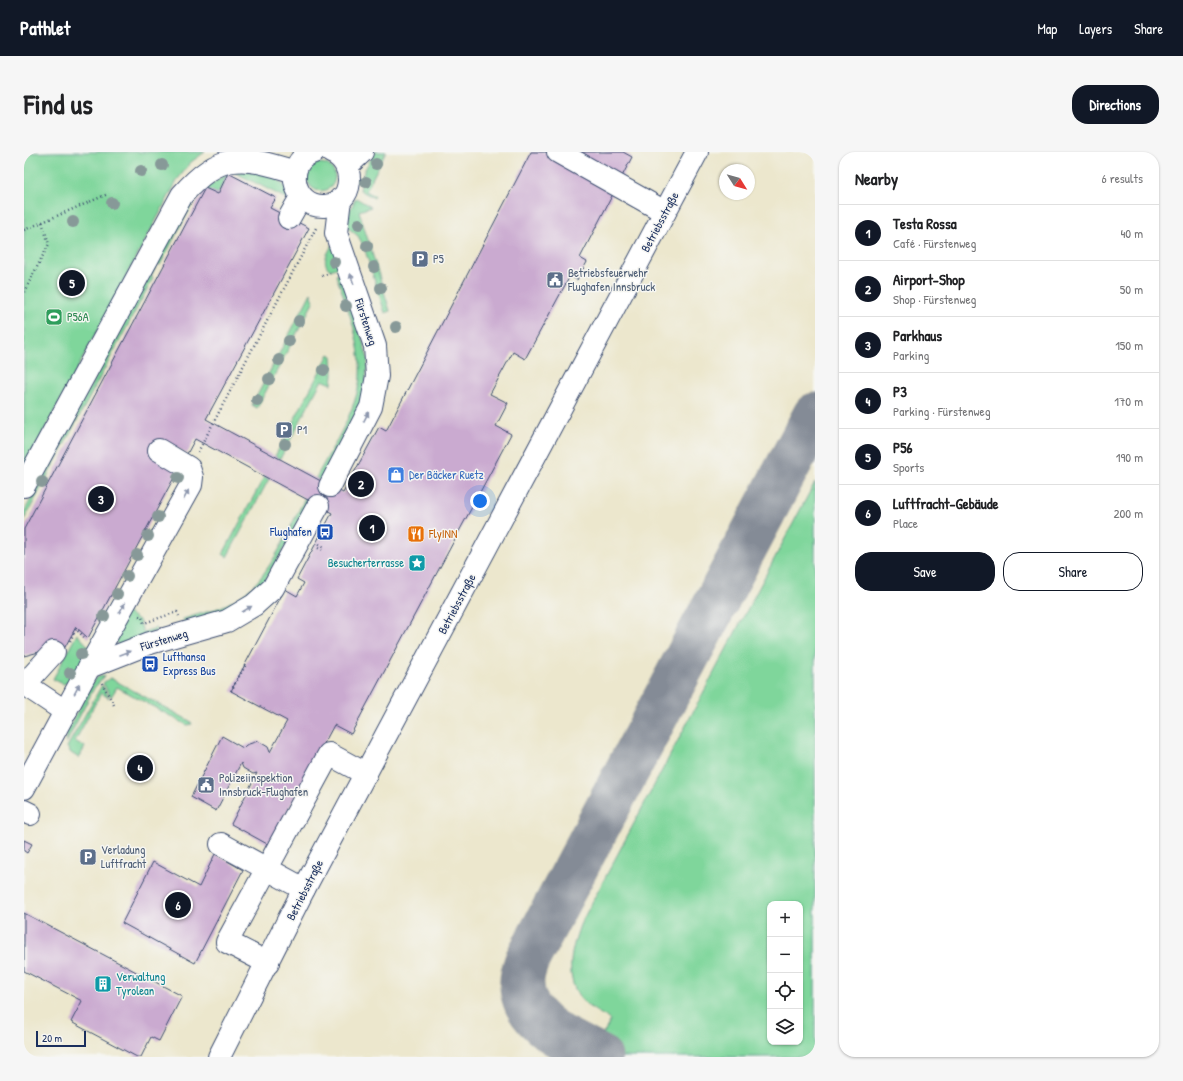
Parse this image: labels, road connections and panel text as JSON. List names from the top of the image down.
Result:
{
  "streets": {
    "street": ["Betriebsstraße", "Fürstenweg"]
  },
  "one_way": ["Fürstenweg"],
  "places": {
    "parking": ["P5", "P1", "Verladung Luftfracht"],
    "public building": ["Betriebsfeuerwehr Flughafen Innsbruck", "Polizeiinspektion Innsbruck-Flughafen"],
    "sports": ["P56A"],
    "shop": ["Der Bäcker Ruetz"],
    "bus stop": ["Flughafen", "Lufthansa Express Bus"],
    "restaurant": ["FlyINN"],
    "place": ["Besucherterrasse"],
    "building": ["Verwaltung Tyrolean"]
  },
  "scale_bar": "20 m",
  "north": "bottom right",
  "page": {
    "header": "Pathlet",
    "nav": ["Map", "Layers", "Share"],
    "title": "Find us",
    "buttons": [
      "Directions",
      ["Save", "Share"]
    ],
    "heading": ["Nearby", "6 results"],
    "list": [
      {
        "mark": "1",
        "name": "Testa Rossa",
        "note": "Café · Fürstenweg",
        "value": "40 m"
      },
      {
        "mark": "2",
        "name": "Airport-Shop",
        "note": "Shop · Fürstenweg",
        "value": "50 m"
      },
      {
        "mark": "3",
        "name": "Parkhaus",
        "note": "Parking",
        "value": "150 m"
      },
      {
        "mark": "4",
        "name": "P3",
        "note": "Parking · Fürstenweg",
        "value": "170 m"
      },
      {
        "mark": "5",
        "name": "P56",
        "note": "Sports",
        "value": "190 m"
      },
      {
        "mark": "6",
        "name": "Luftfracht-Gebäude",
        "note": "Place",
        "value": "200 m"
      }
    ],
    "pins": [
      "5",
      "2",
      "3",
      "1",
      "4",
      "6"
    ],
    "map_buttons": ["+", "−"],
    "scale": "20 m"
  }
}
